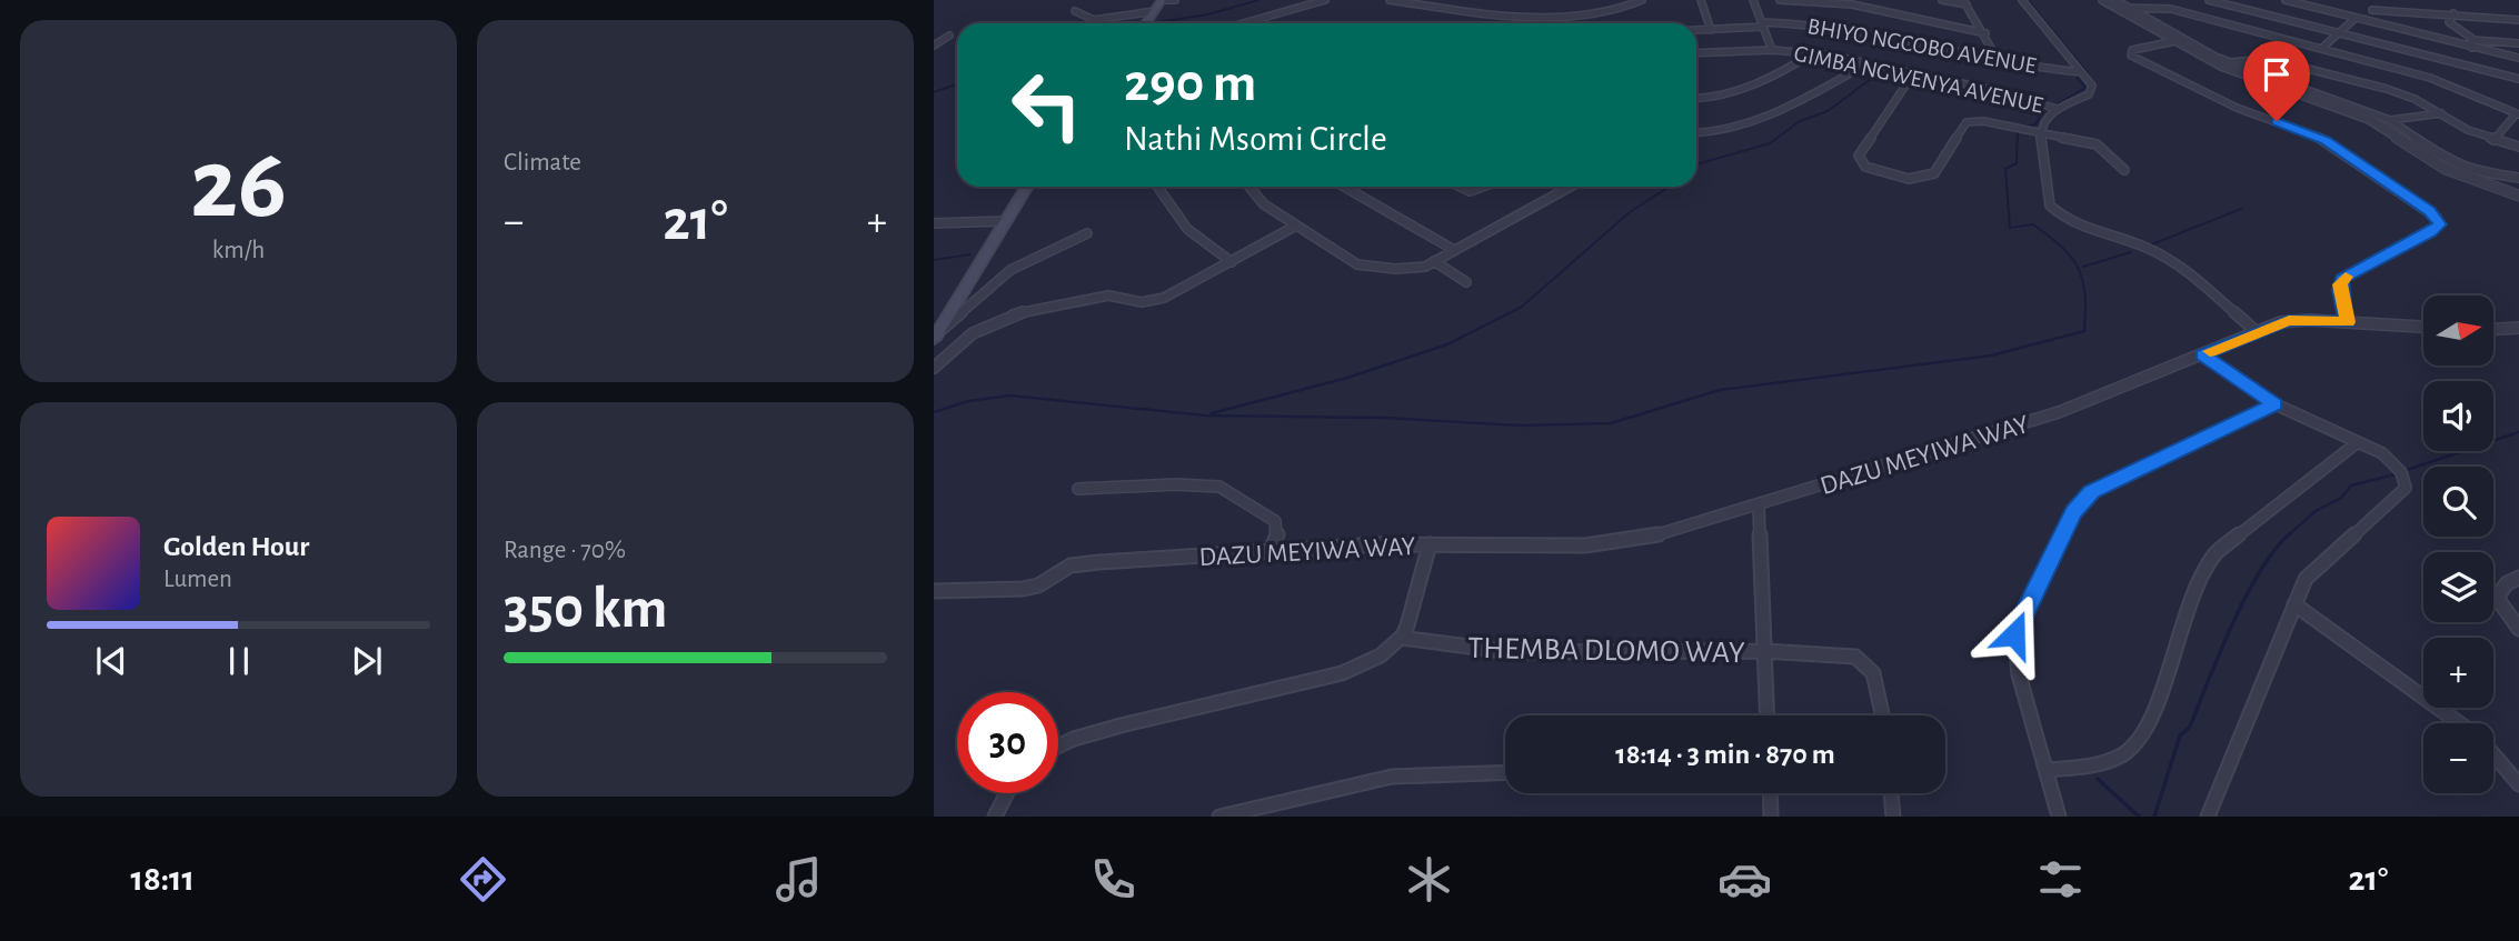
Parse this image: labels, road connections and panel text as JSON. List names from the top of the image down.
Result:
{
  "streets": {
    "street": [
      "BHIYO NGCOBO AVENUE",
      "GIMBA NGWENYA AVENUE",
      "DAZU MEYIWA WAY",
      "THEMBA DLOMO WAY"
    ]
  },
  "north": "right",
  "page": {
    "tile": [
      ["26", "km/h"],
      "Climate",
      ["Range · 70%", "350 km"]
    ],
    "turn": ["290 m", "Nathi Msomi Circle"],
    "heat": ["−", "21°", "+"],
    "map_buttons": ["+", "−"],
    "song": ["Golden Hour", "Lumen"],
    "limit": "30",
    "trip": "18:14 · 3 min · 870 m",
    "tabs": ["18:11", "21°"]
  }
}
